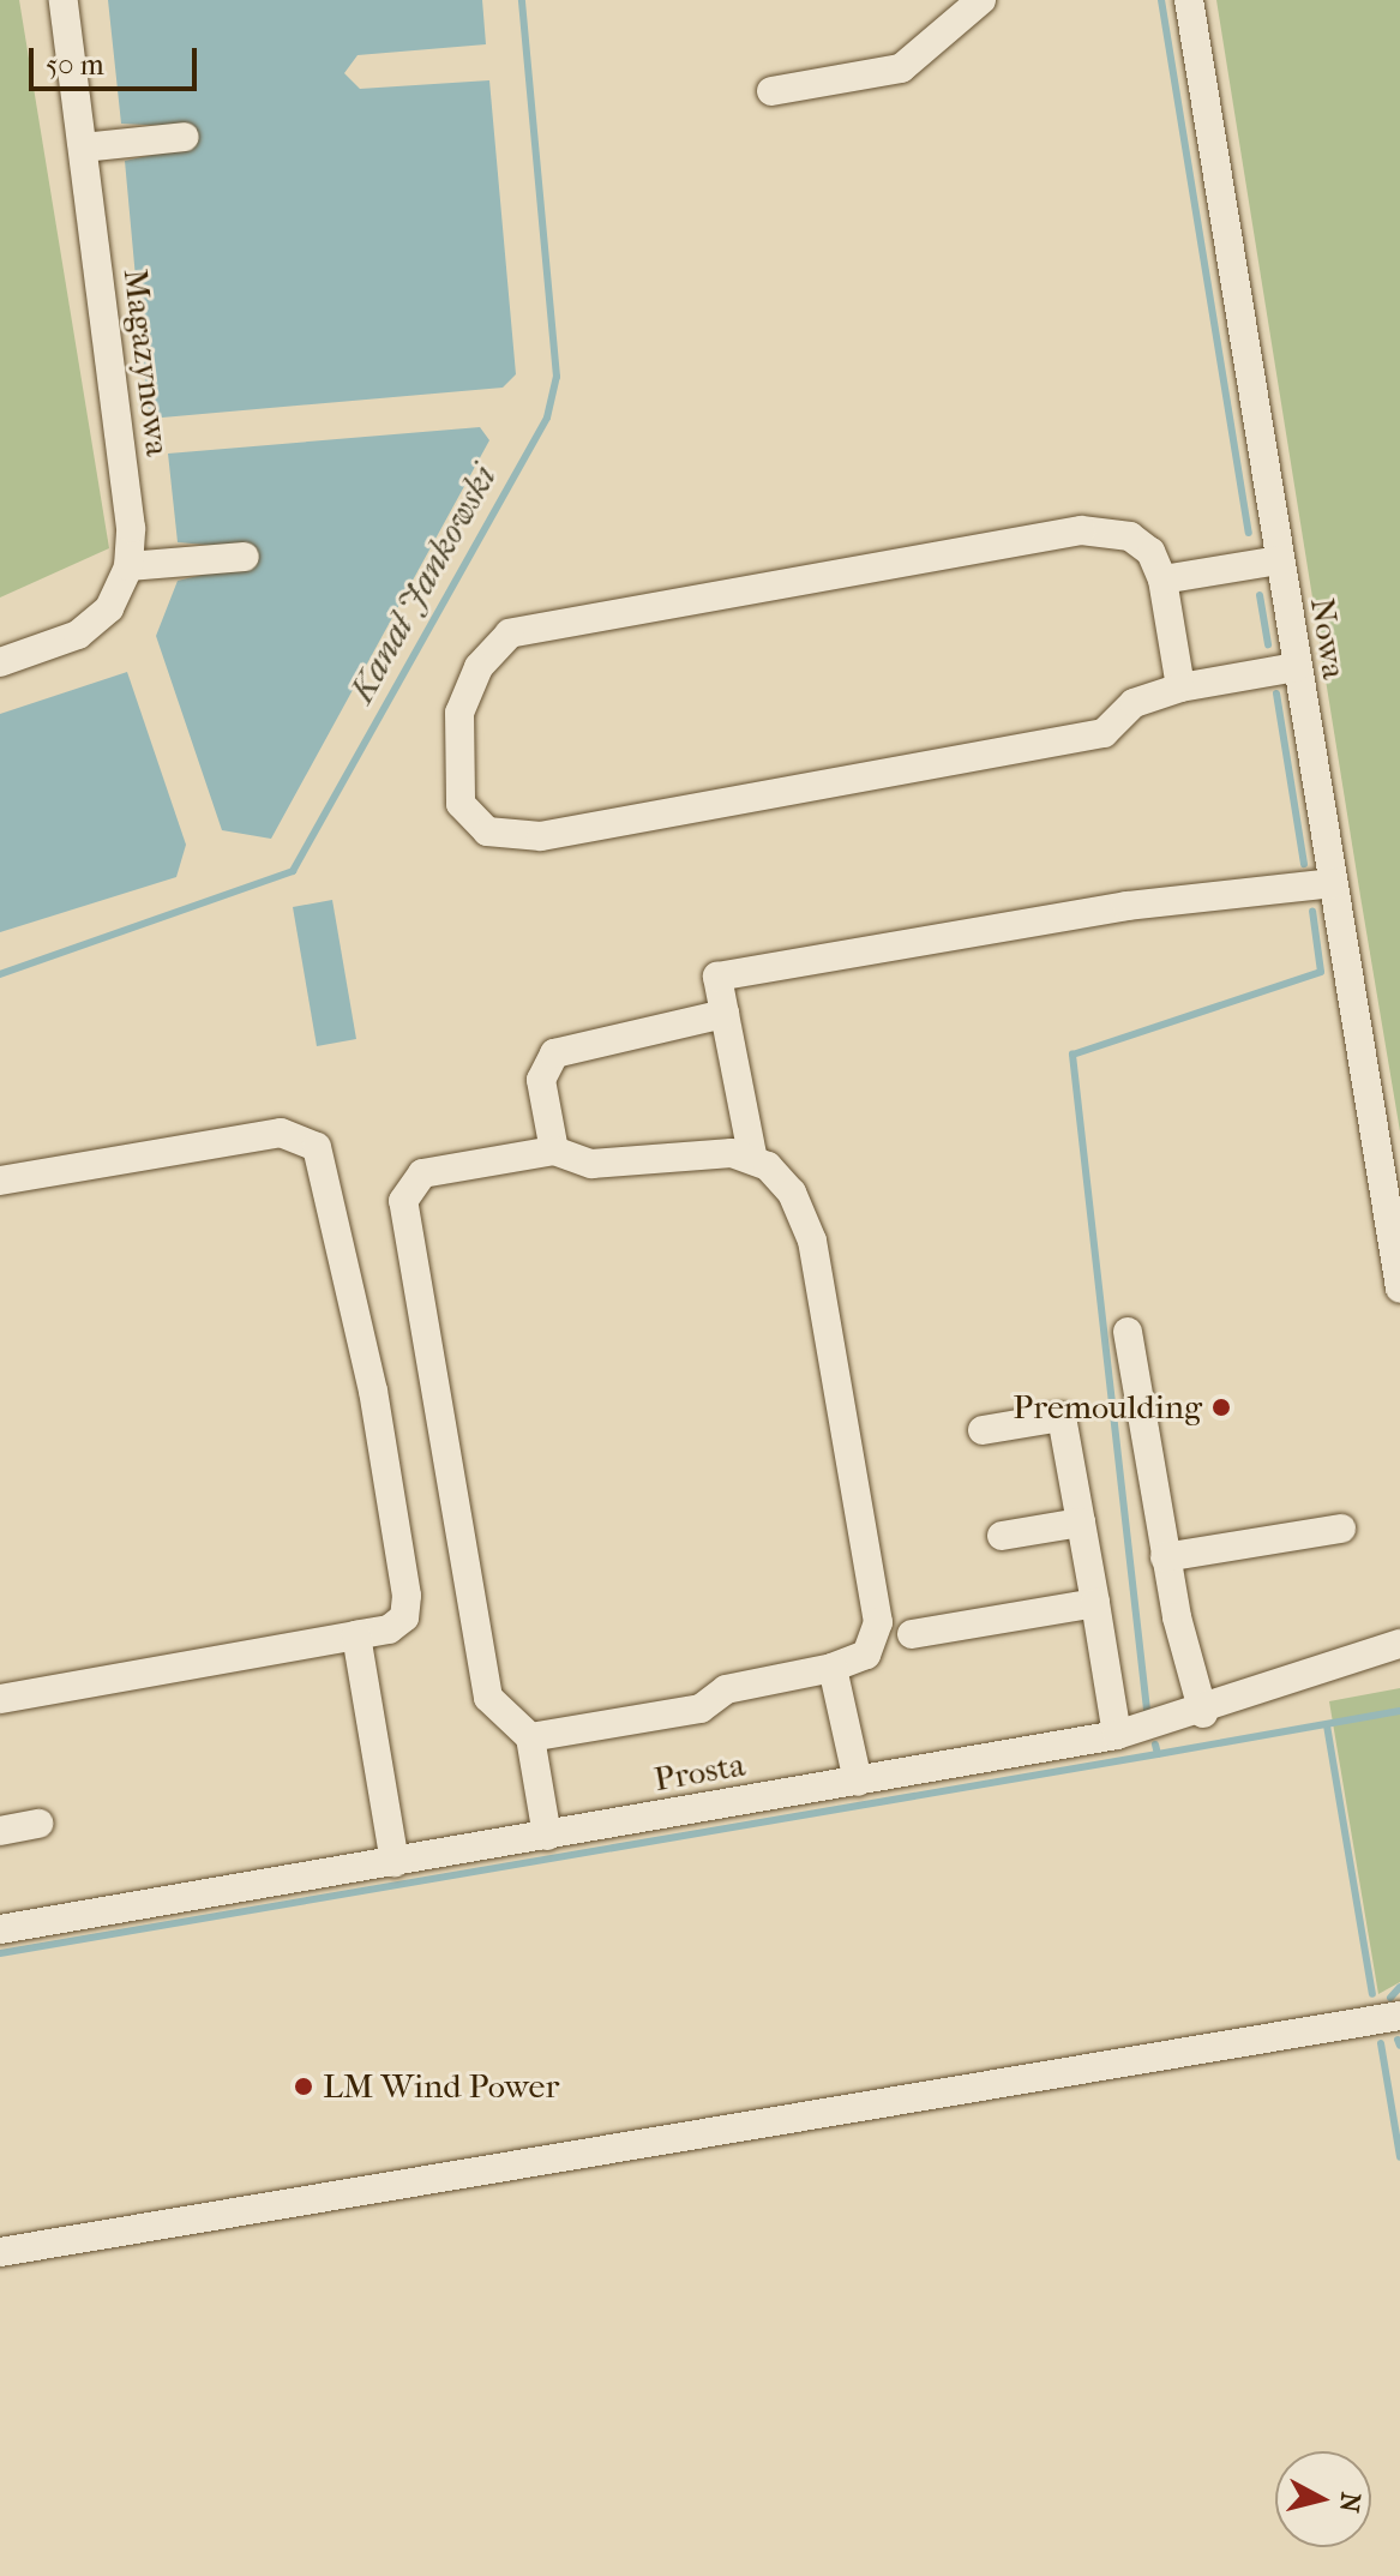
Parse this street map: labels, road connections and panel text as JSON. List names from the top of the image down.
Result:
{
  "streets": {
    "street": ["Magazynowa", "Nowa", "Prosta"]
  },
  "water": ["Kanał Jankowski"],
  "places": ["Premoulding", "LM Wind Power"],
  "scale_bar": "50 m",
  "north": "right"
}
